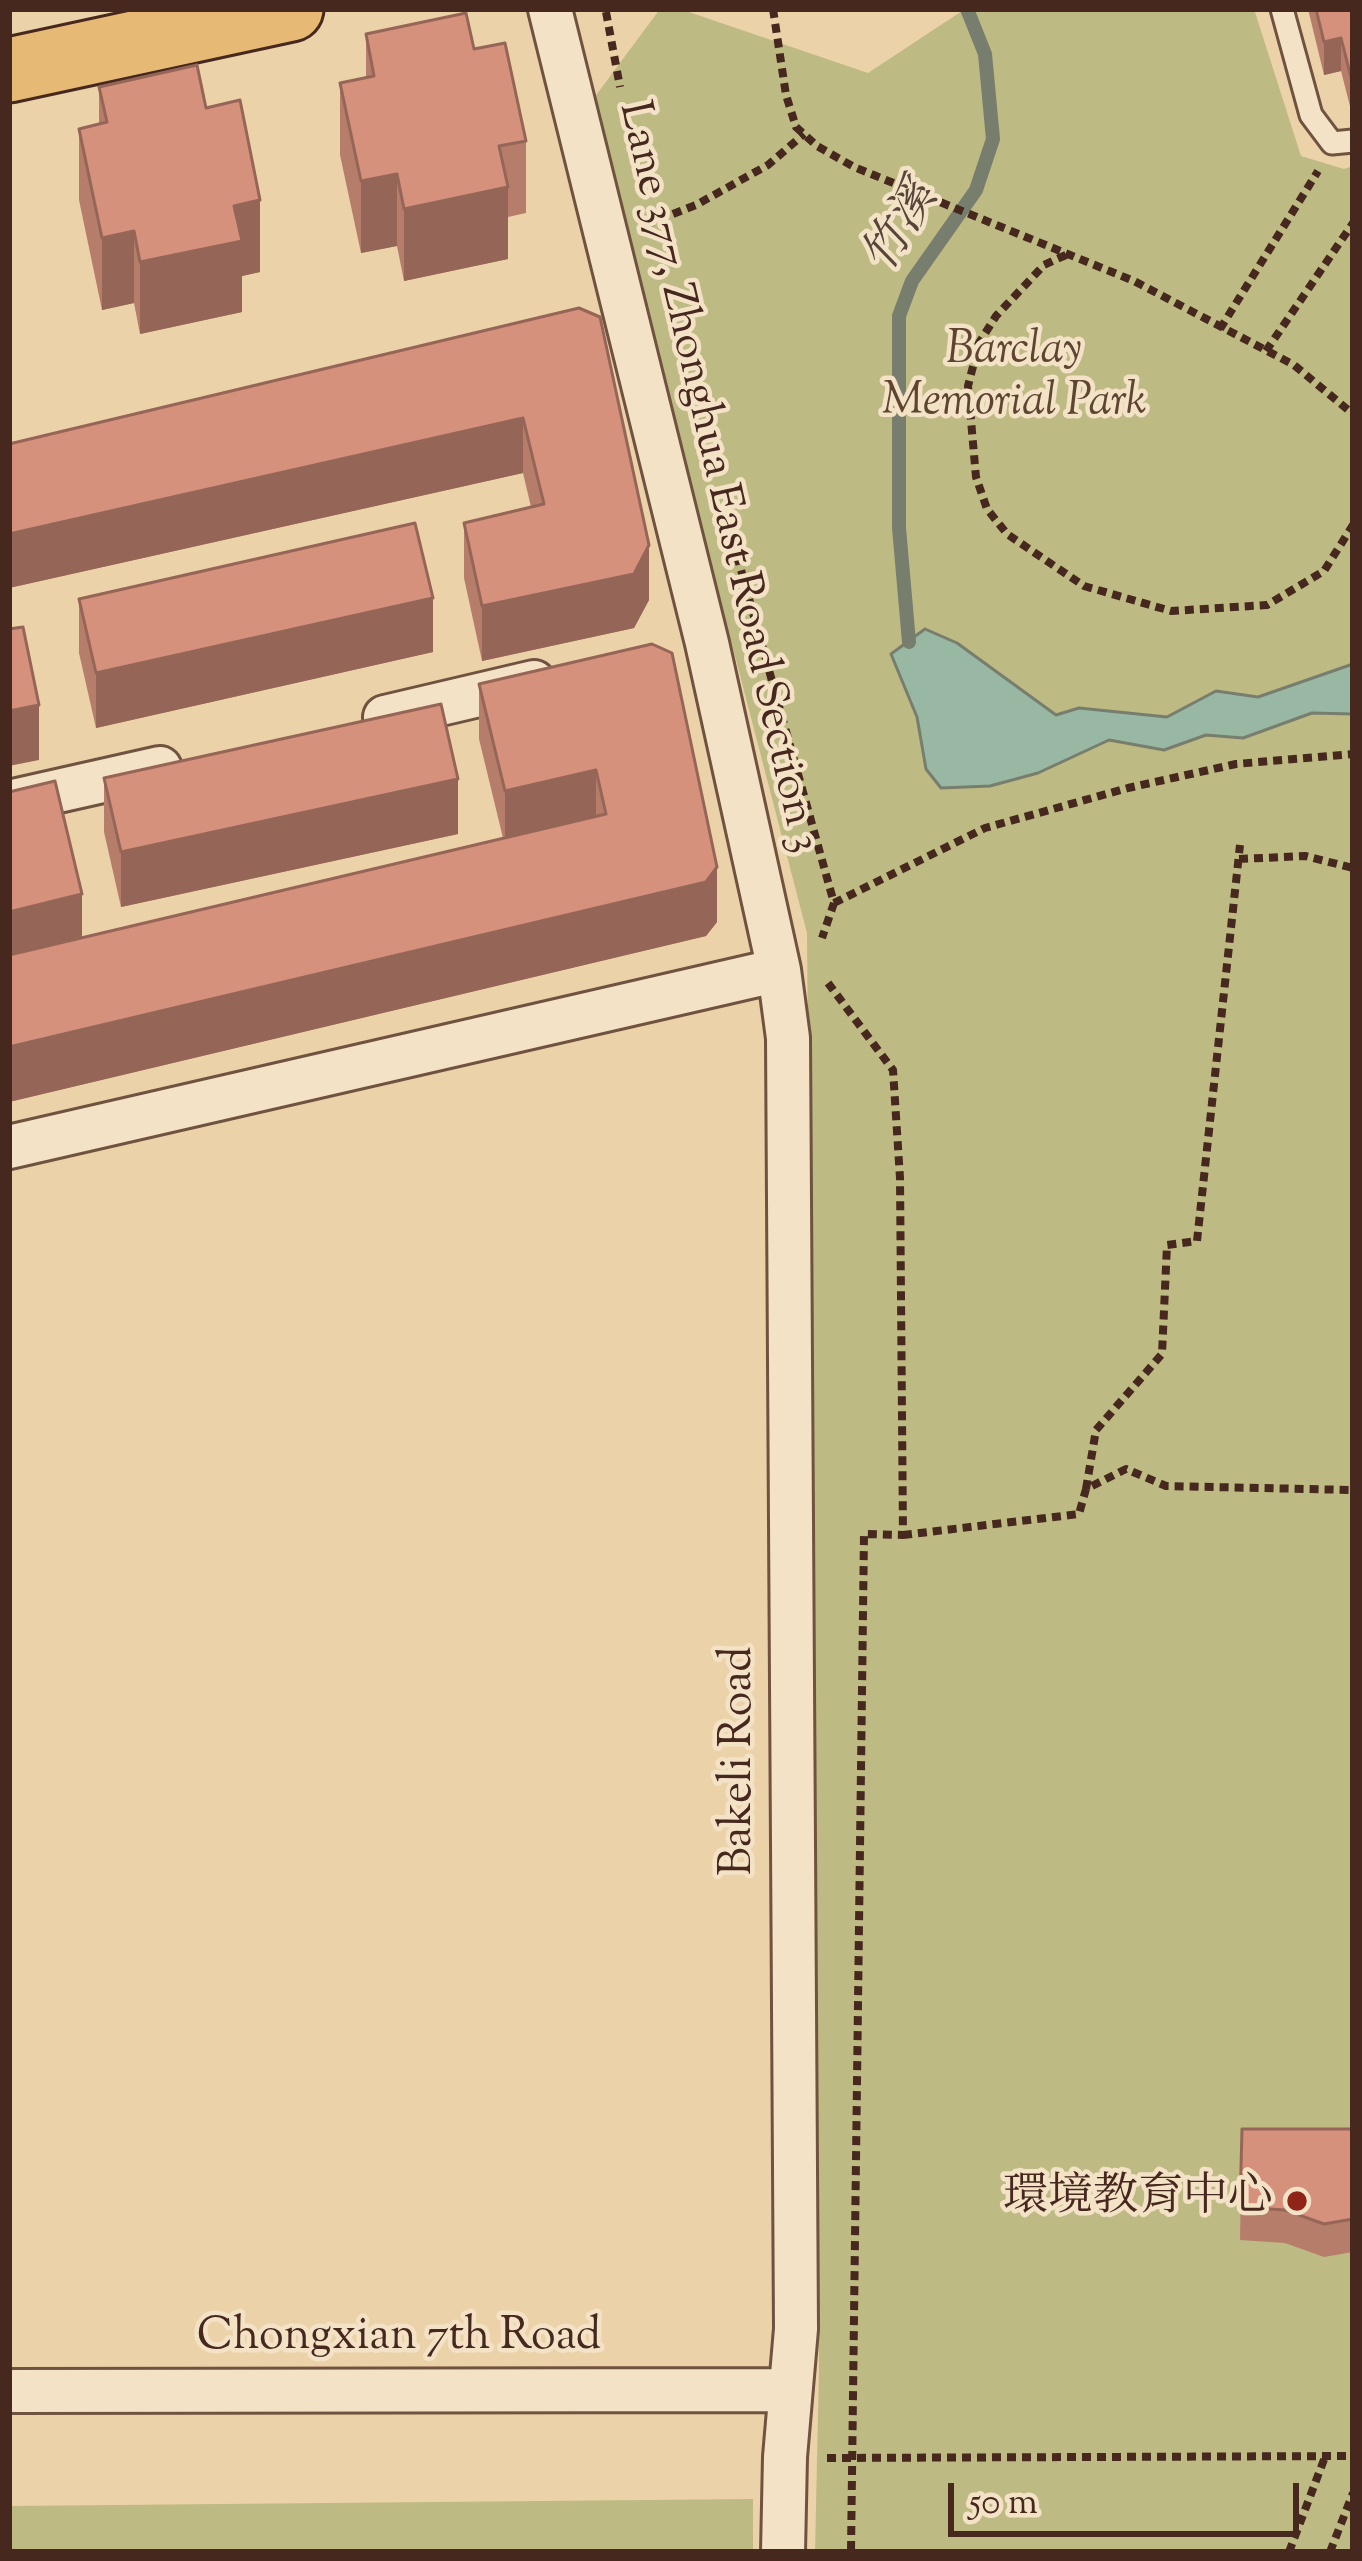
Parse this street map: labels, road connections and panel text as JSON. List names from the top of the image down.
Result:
{
  "streets": {
    "street": ["Lane 377, Zhonghua East Road Section 3", "Bakeli Road", "Chongxian 7th Road"]
  },
  "crossings": [
    ["Lane 377, Zhonghua East Road Section 3", "Bakeli Road"],
    ["Bakeli Road", "Chongxian 7th Road"]
  ],
  "water": ["竹溪"],
  "parks": ["Barclay Memorial Park"],
  "places": ["環境教育中心"],
  "scale_bar": "50 m"
}
